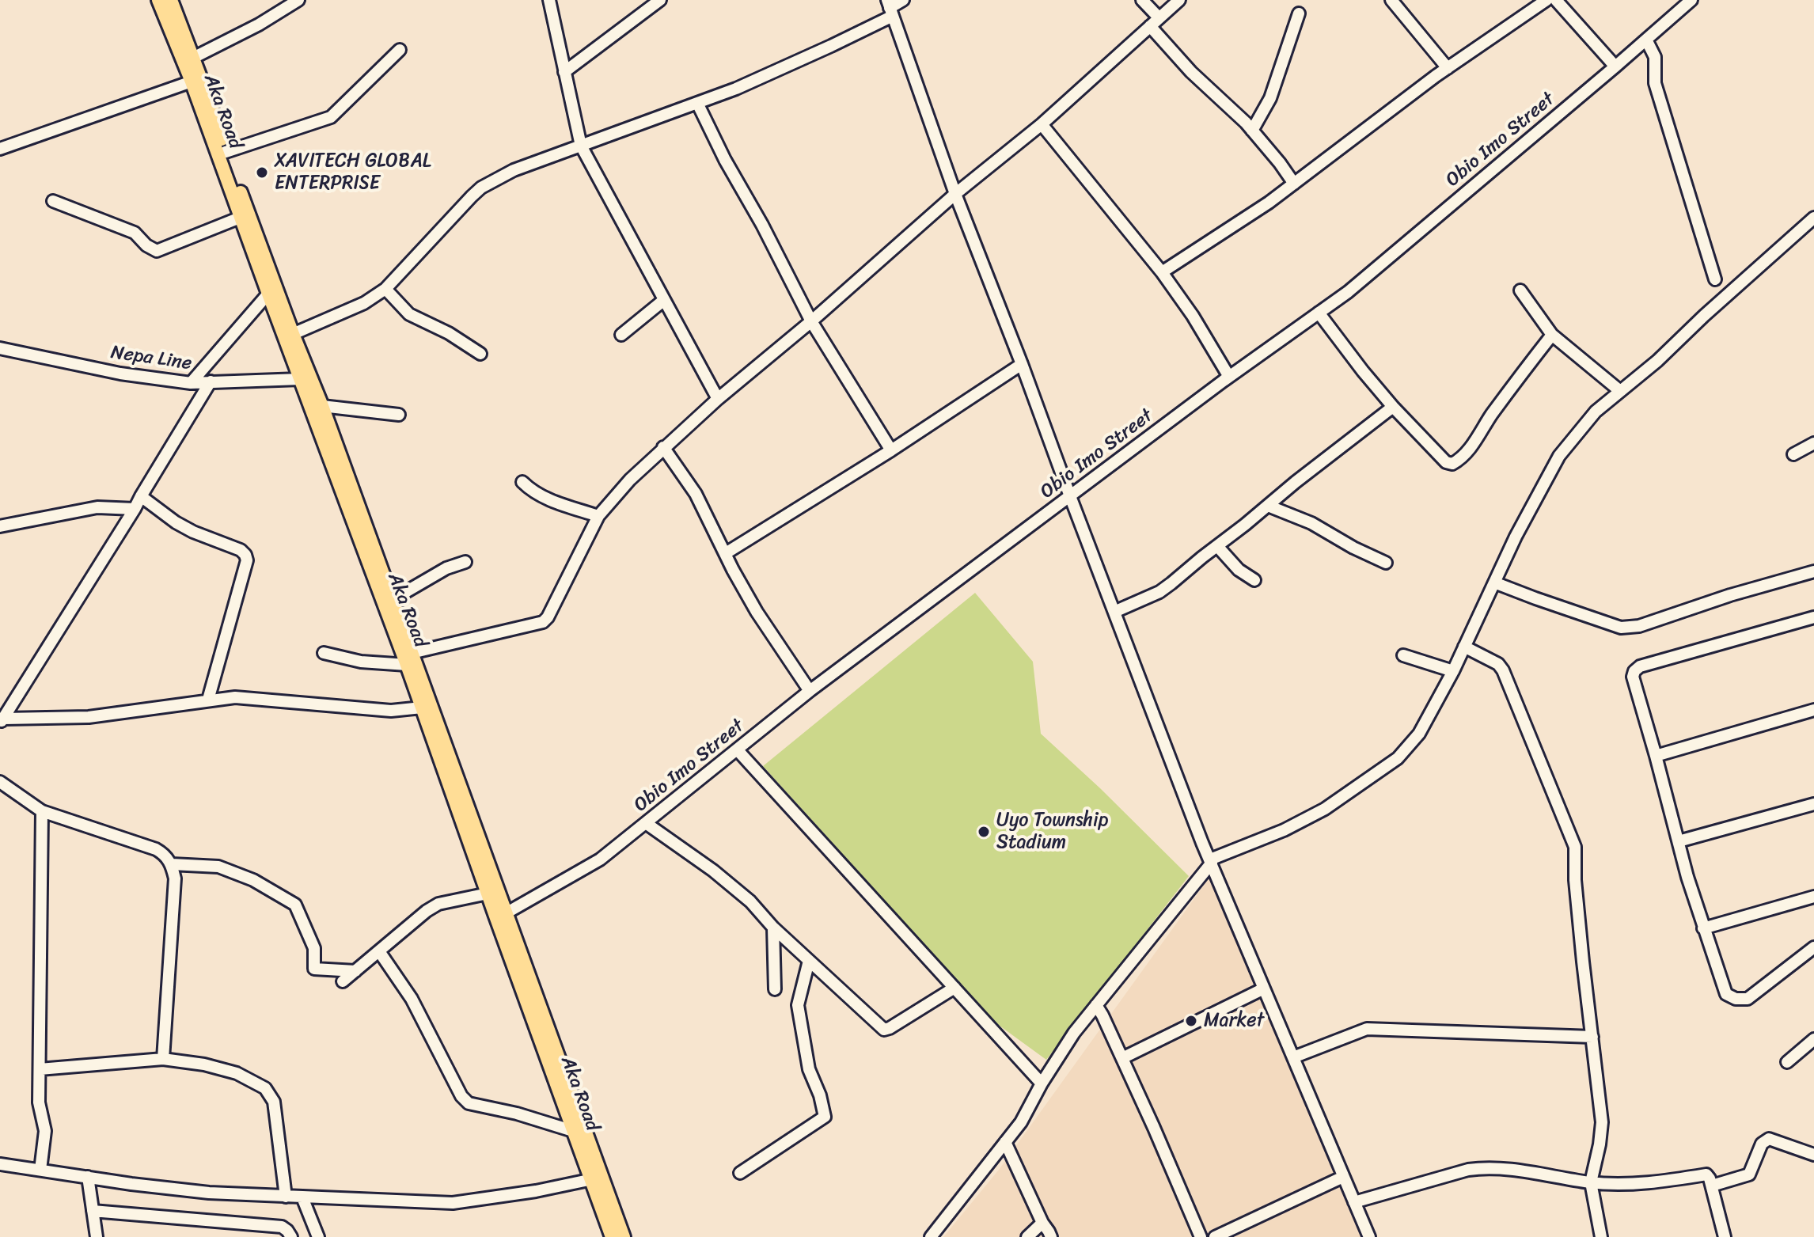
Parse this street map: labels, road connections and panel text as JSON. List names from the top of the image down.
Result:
{
  "streets": {
    "main road": ["Aka Road"],
    "street": ["Obio Imo Street", "Nepa Line"]
  },
  "crossings": [
    ["Aka Road", "Obio Imo Street"],
    ["Aka Road", "Nepa Line"]
  ],
  "places": ["XAVITECH GLOBAL ENTERPRISE", "Uyo Township Stadium", "Market"]
}
